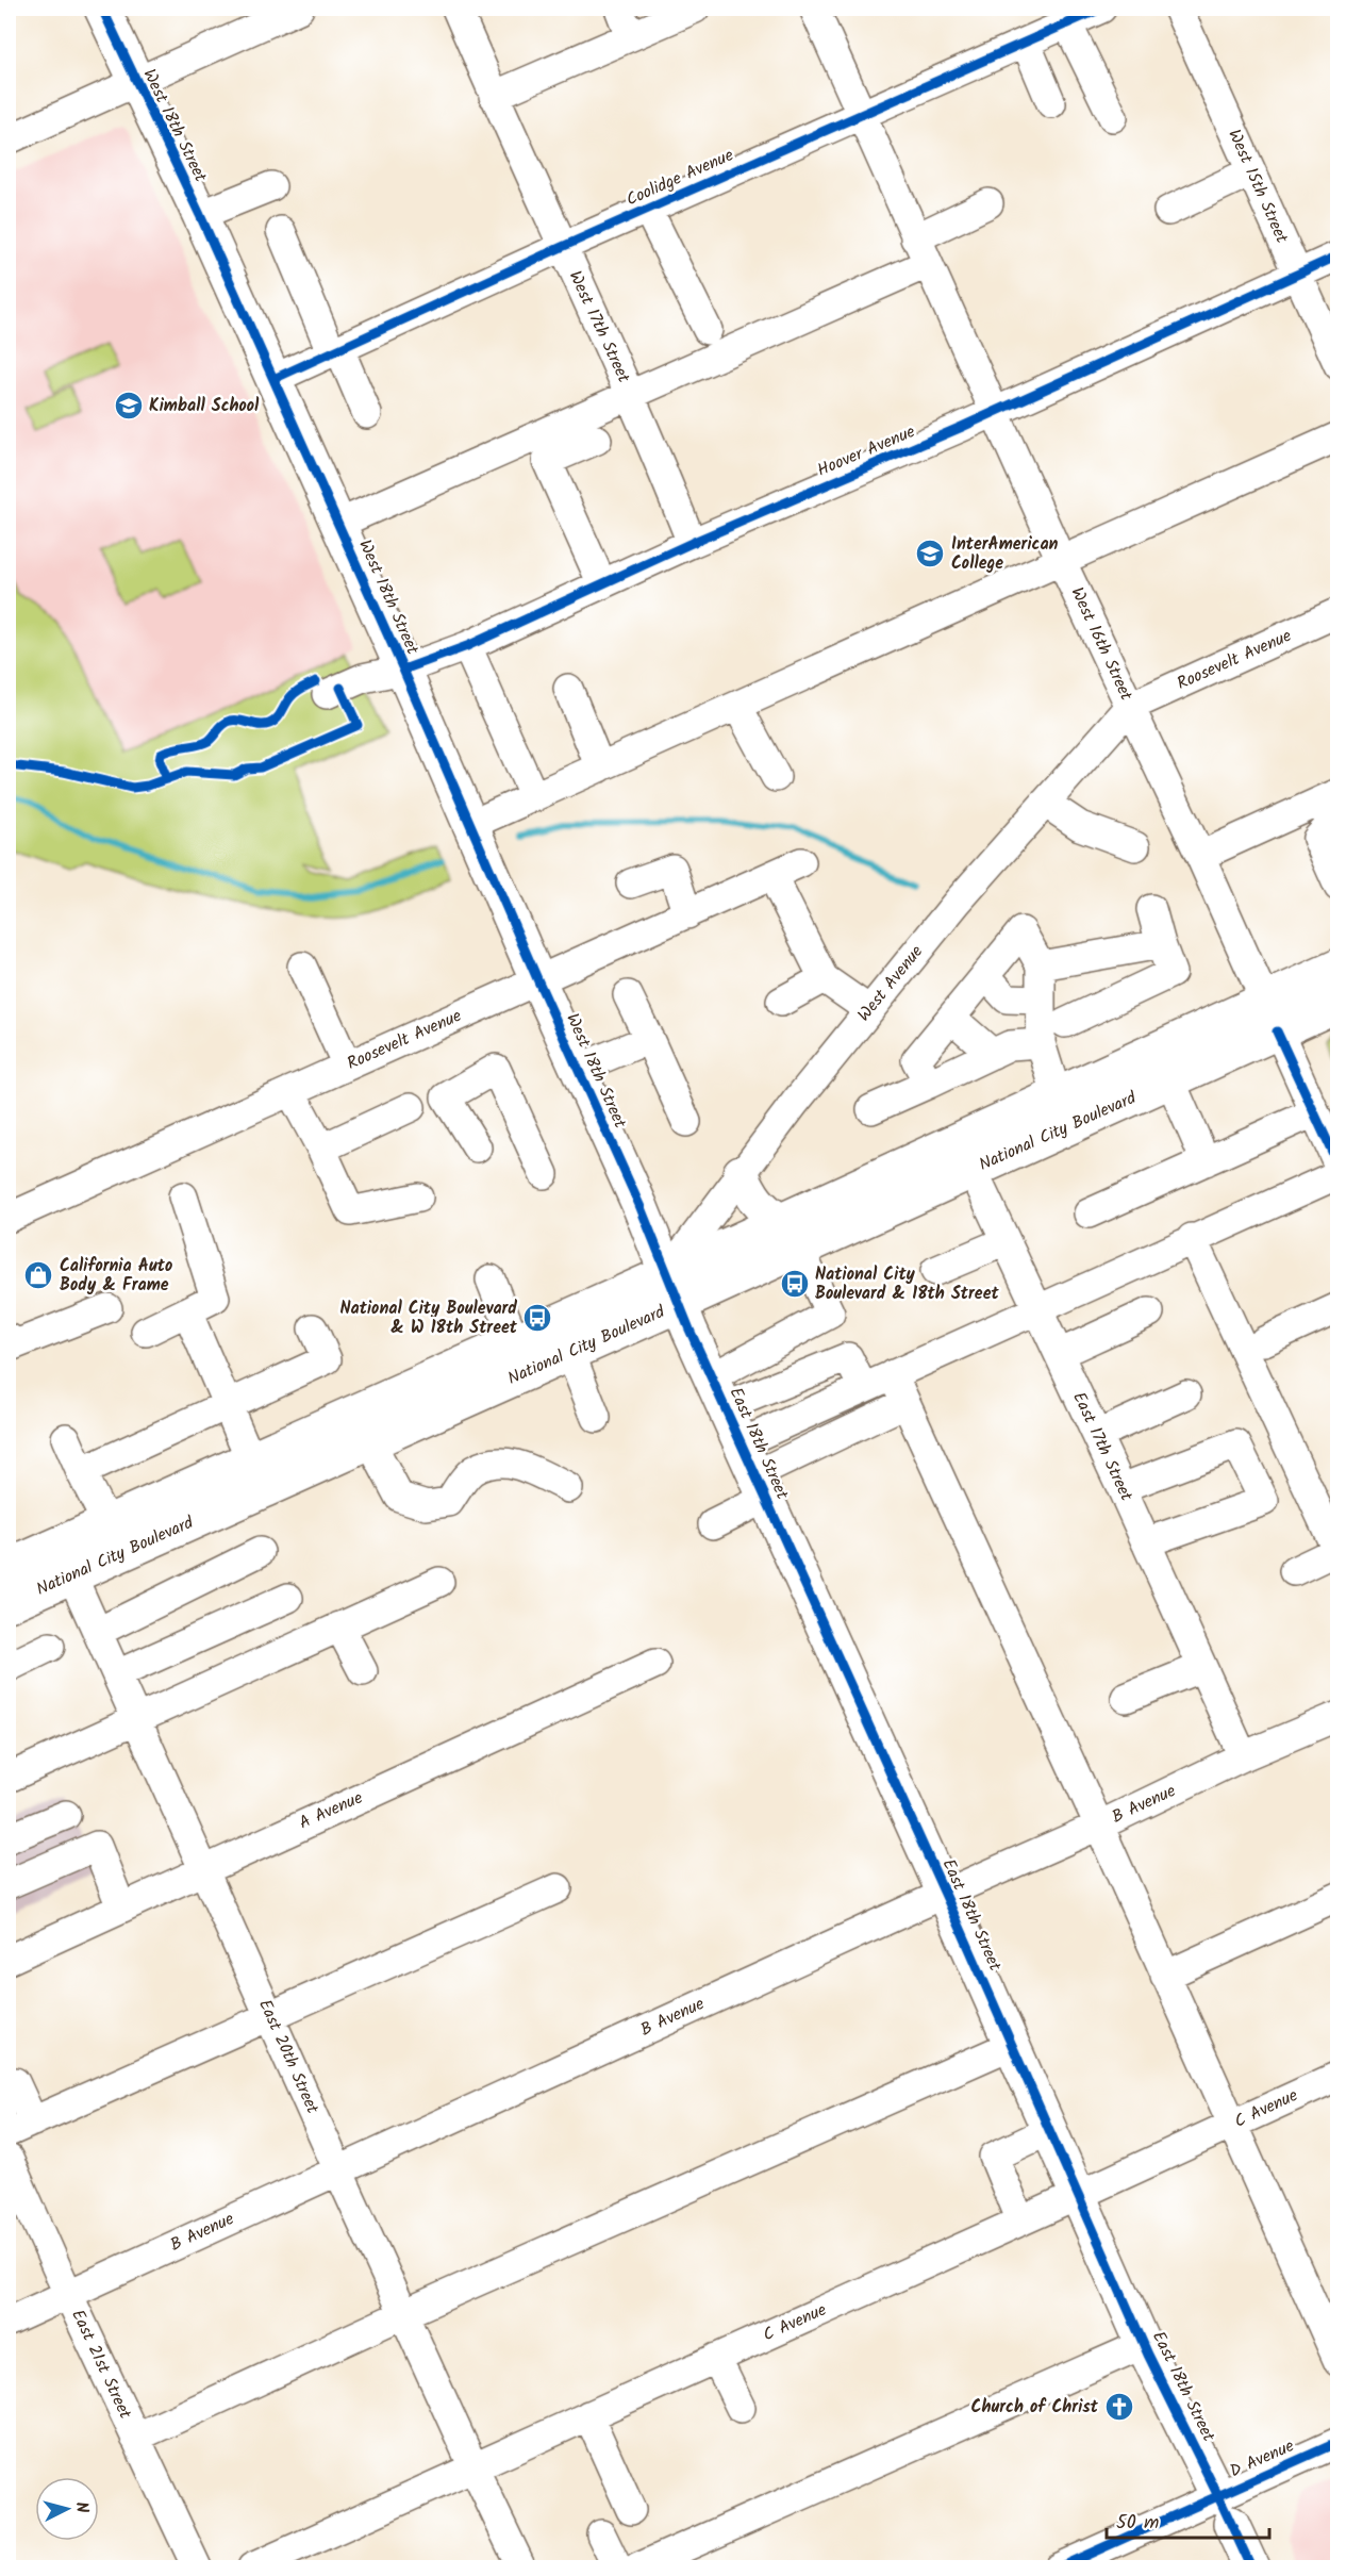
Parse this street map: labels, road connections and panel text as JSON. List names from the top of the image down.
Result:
{
  "streets": {
    "main road": ["West 18th Street", "National City Boulevard", "East 18th Street"],
    "street": [
      "Coolidge Avenue",
      "West 15th Street",
      "West 17th Street",
      "Hoover Avenue",
      "West 16th Street",
      "Roosevelt Avenue",
      "West Avenue",
      "East 17th Street",
      "B Avenue",
      "A Avenue",
      "East 20th Street",
      "C Avenue",
      "East 21st Street",
      "D Avenue"
    ]
  },
  "crossings": [
    ["West 18th Street", "Coolidge Avenue"],
    ["West 18th Street", "Hoover Avenue"],
    ["West 18th Street", "Roosevelt Avenue"],
    ["West 18th Street", "West Avenue"],
    ["West 18th Street", "National City Boulevard"],
    ["West 18th Street", "East 18th Street"],
    ["Coolidge Avenue", "West 17th Street"],
    ["Coolidge Avenue", "West 16th Street"],
    ["West 15th Street", "Hoover Avenue"],
    ["West 17th Street", "Hoover Avenue"],
    ["Hoover Avenue", "West 16th Street"],
    ["West 16th Street", "Roosevelt Avenue"],
    ["West 16th Street", "West Avenue"],
    ["West 16th Street", "National City Boulevard"],
    ["Roosevelt Avenue", "West Avenue"],
    ["West Avenue", "National City Boulevard"],
    ["West Avenue", "East 18th Street"],
    ["National City Boulevard", "East 18th Street"],
    ["National City Boulevard", "East 17th Street"],
    ["National City Boulevard", "East 20th Street"],
    ["East 18th Street", "B Avenue"],
    ["East 18th Street", "C Avenue"],
    ["East 18th Street", "D Avenue"],
    ["East 17th Street", "B Avenue"],
    ["B Avenue", "East 20th Street"],
    ["B Avenue", "East 21st Street"],
    ["A Avenue", "East 20th Street"],
    ["East 20th Street", "C Avenue"]
  ],
  "places": {
    "school or university": ["Kimball School", "InterAmerican College"],
    "shop": ["California Auto Body & Frame"],
    "bus stop": ["National City Boulevard & 18th Street", "National City Boulevard & W 18th Street"],
    "church": ["Church of Christ"]
  },
  "scale_bar": "50 m",
  "north": "right"
}
